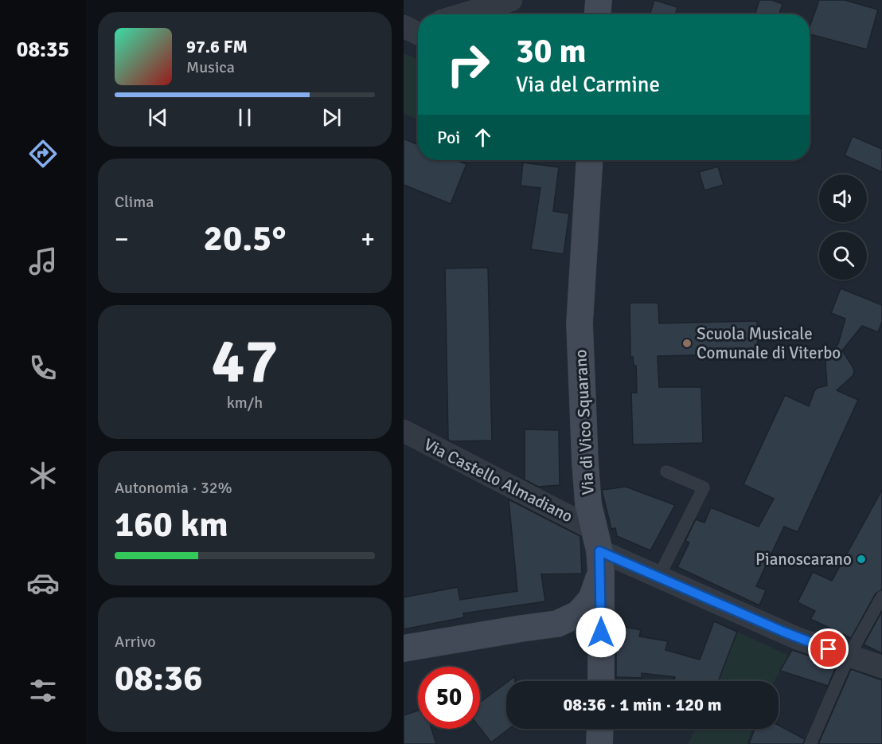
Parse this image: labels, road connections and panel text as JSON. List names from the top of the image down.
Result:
{
  "streets": {
    "main road": ["Via di Vico Squarano"],
    "street": ["Via Castello Almadiano"]
  },
  "crossings": [
    ["Via di Vico Squarano", "Via Castello Almadiano"]
  ],
  "places": ["Scuola Musicale Comunale di Viterbo", "Pianoscarano"],
  "page": {
    "tabs": "08:35",
    "turn": ["30 m", "Via del Carmine"],
    "song": ["97.6 FM", "Musica"],
    "then": "Poi",
    "tile": [
      "Clima",
      ["47", "km/h"],
      ["Autonomia · 32%", "160 km"],
      ["Arrivo", "08:36"]
    ],
    "heat": ["−", "20.5°", "+"],
    "limit": "50",
    "trip": "08:36 · 1 min · 120 m"
  }
}
